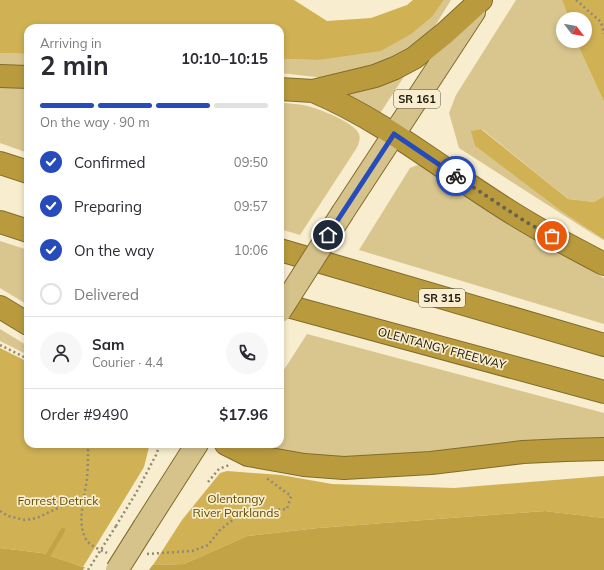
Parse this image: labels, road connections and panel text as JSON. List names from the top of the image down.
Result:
{
  "streets": {
    "highway": ["SR 315", "OLENTANGY FREEWAY"],
    "main road": ["SR 161"]
  },
  "parks": ["Olentangy River Parklands", "Forrest Detrick"],
  "north": "bottom right",
  "page": {
    "heading": ["2 min", "Arriving in", "10:10–10:15"],
    "panel": [
      "Sam",
      "Courier · 4.4",
      "Order #9490",
      "$17.96"
    ],
    "bar": "On the way · 90 m",
    "list": [
      ["Confirmed", "09:50"],
      ["Preparing", "09:57"],
      ["On the way", "10:06"],
      "Delivered"
    ]
  }
}
